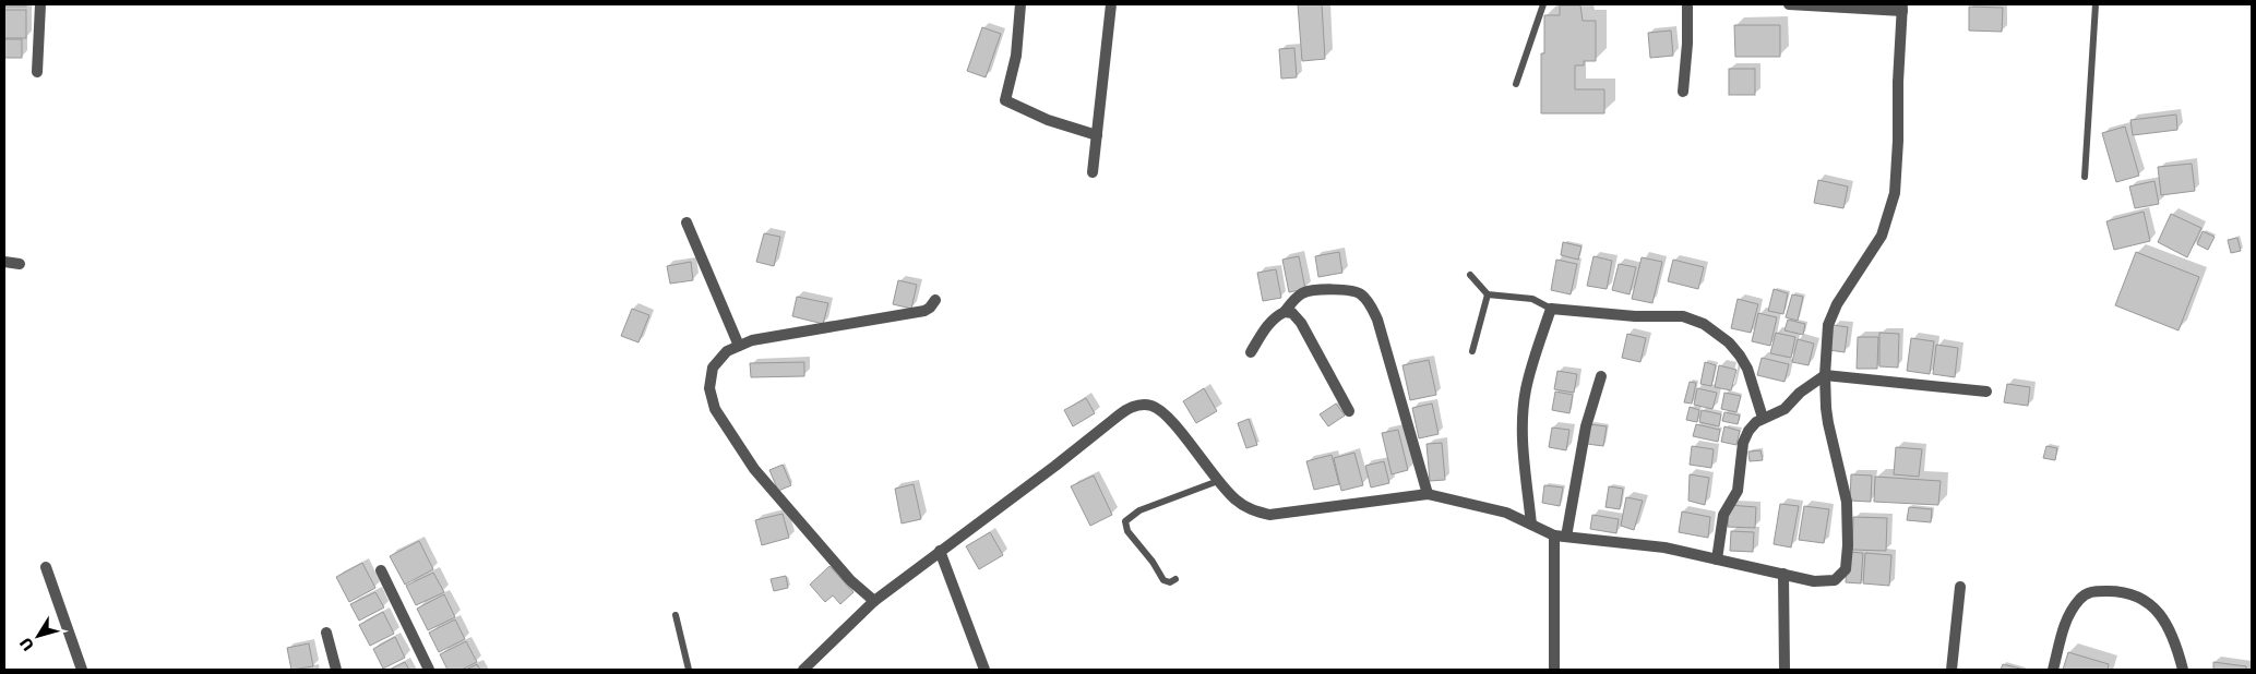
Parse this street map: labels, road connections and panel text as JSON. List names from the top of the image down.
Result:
{
  "north": "bottom left"
}
